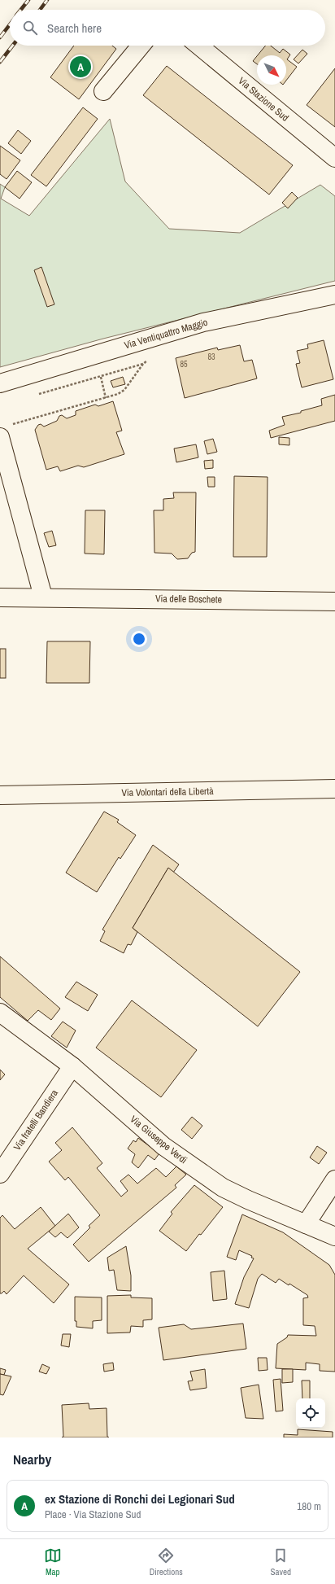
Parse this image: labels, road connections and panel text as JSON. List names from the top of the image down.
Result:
{
  "streets": {
    "street": [
      "Via Stazione Sud",
      "Via Ventiquattro Maggio",
      "Via delle Boschete",
      "Via Volontari della Libertà",
      "Via fratelli Bandiera",
      "Via Giuseppe Verdi"
    ]
  },
  "crossings": [
    ["Via fratelli Bandiera", "Via Giuseppe Verdi"]
  ],
  "house_numbers": ["83", "85"],
  "north": "bottom right",
  "page": {
    "search": "Search here",
    "pins": "A",
    "heading": "Nearby",
    "list": [
      {
        "mark": "A",
        "name": "ex Stazione di Ronchi dei Legionari Sud",
        "note": "Place · Via Stazione Sud",
        "value": "180 m"
      }
    ],
    "nav": ["Map", "Directions", "Saved"]
  }
}
